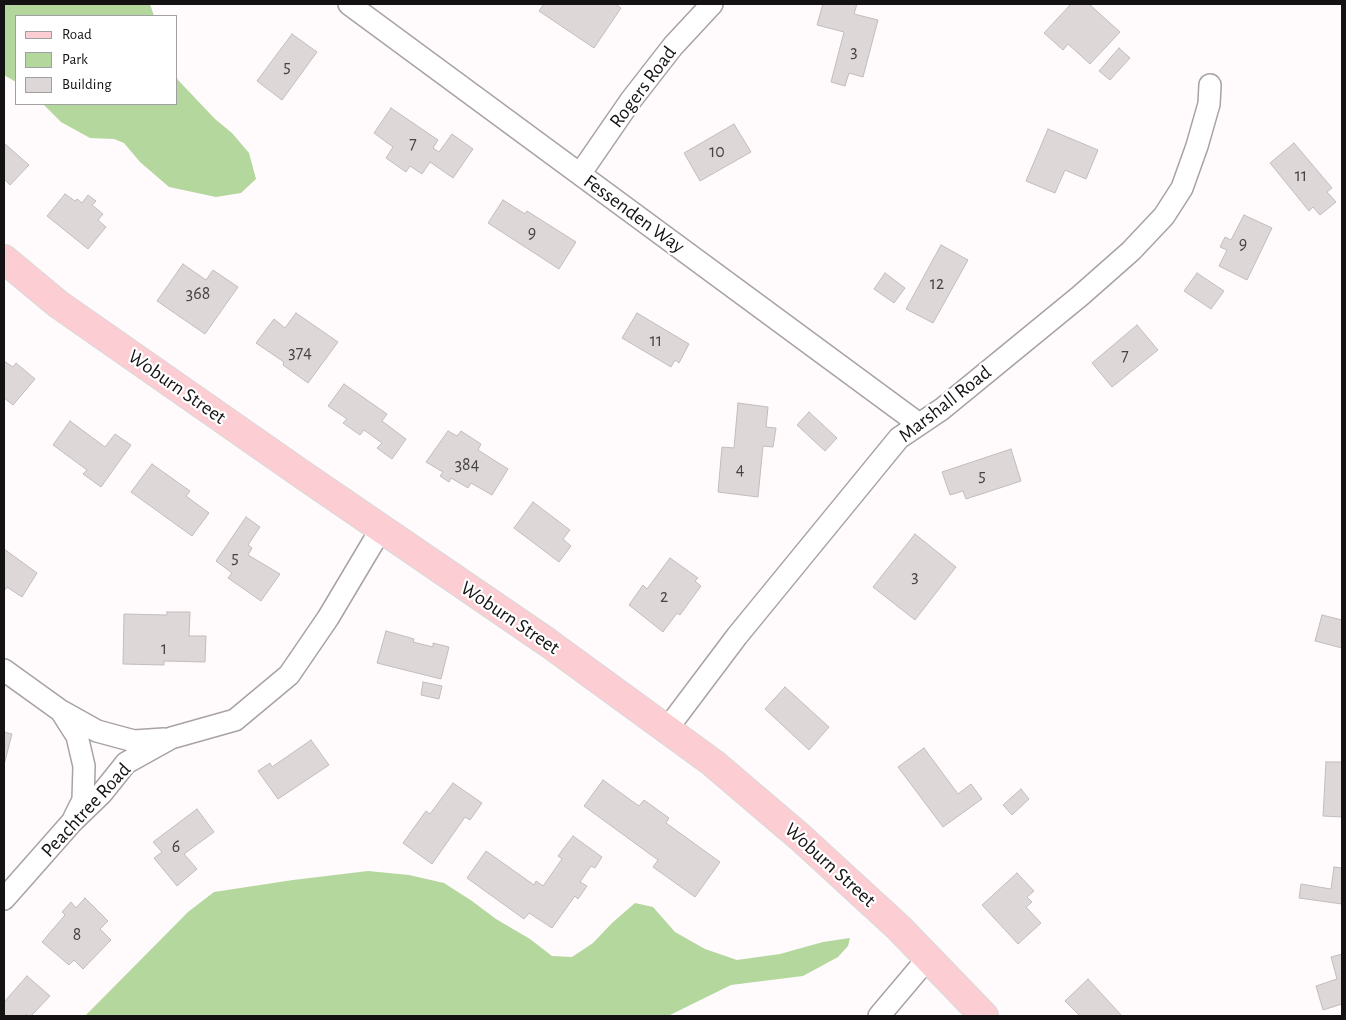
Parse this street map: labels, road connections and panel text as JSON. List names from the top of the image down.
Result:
{
  "streets": {
    "main road": ["Woburn Street"],
    "street": [
      "Rogers Road",
      "Fessenden Way",
      "Marshall Road",
      "Peachtree Road"
    ]
  },
  "crossings": [
    ["Rogers Road", "Fessenden Way"],
    ["Fessenden Way", "Marshall Road"],
    ["Woburn Street", "Marshall Road"],
    ["Woburn Street", "Peachtree Road"]
  ],
  "house_numbers": [
    "3",
    "5",
    "7",
    "10",
    "11",
    "9",
    "9",
    "12",
    "368",
    "11",
    "374",
    "7",
    "384",
    "4",
    "5",
    "5",
    "3",
    "2",
    "1",
    "6",
    "8"
  ],
  "legend": ["Road", "Park", "Building"]
}
